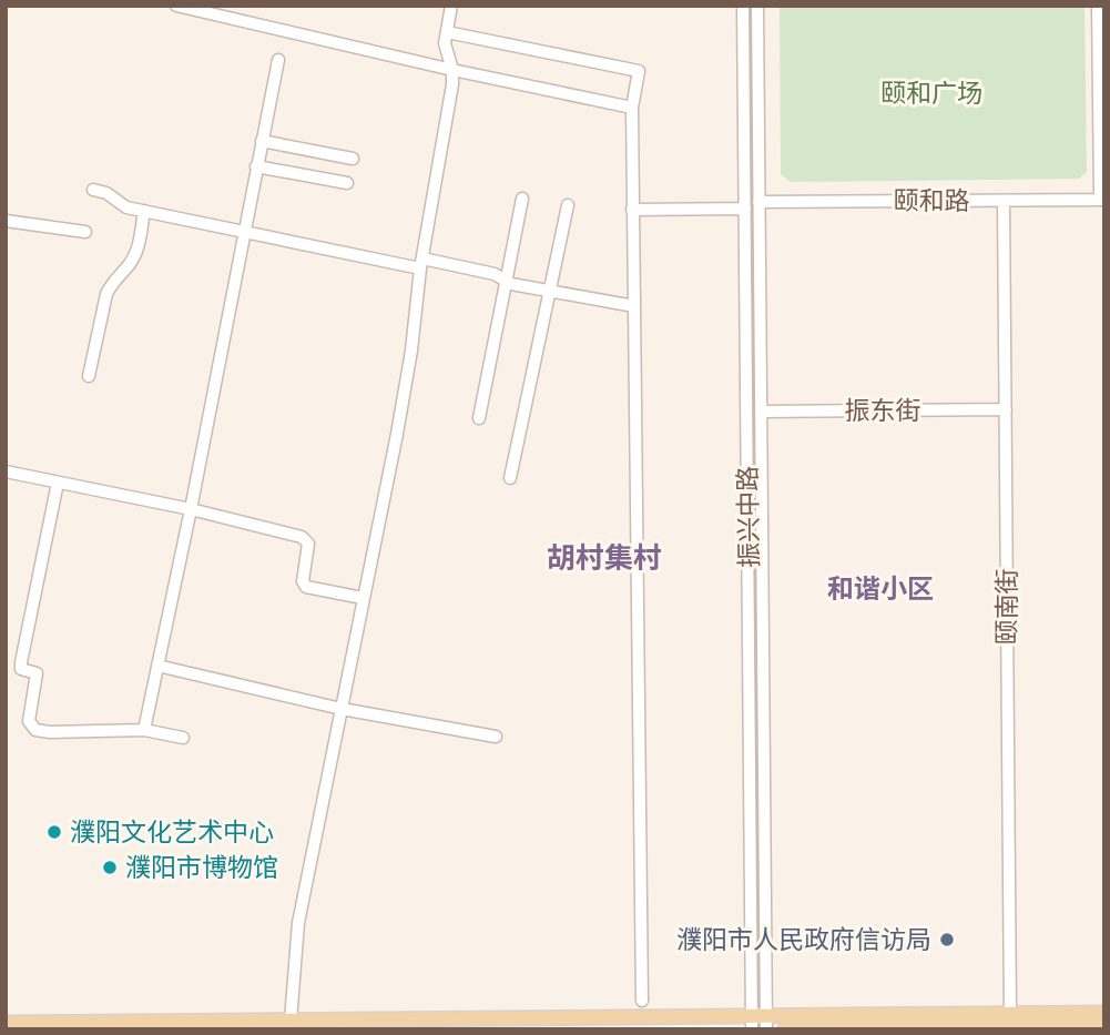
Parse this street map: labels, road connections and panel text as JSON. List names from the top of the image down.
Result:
{
  "streets": {
    "street": [
      "颐和路",
      "振东街",
      "振兴中路",
      "颐南街"
    ]
  },
  "crossings": [
    ["颐和路", "振兴中路"],
    ["颐和路", "颐南街"],
    ["振东街", "振兴中路"],
    ["振东街", "颐南街"]
  ],
  "districts": ["胡村集村", "和谐小区"],
  "parks": ["颐和广场"],
  "places": ["濮阳文化艺术中心", "濮阳市博物馆", "濮阳市人民政府信访局"]
}
